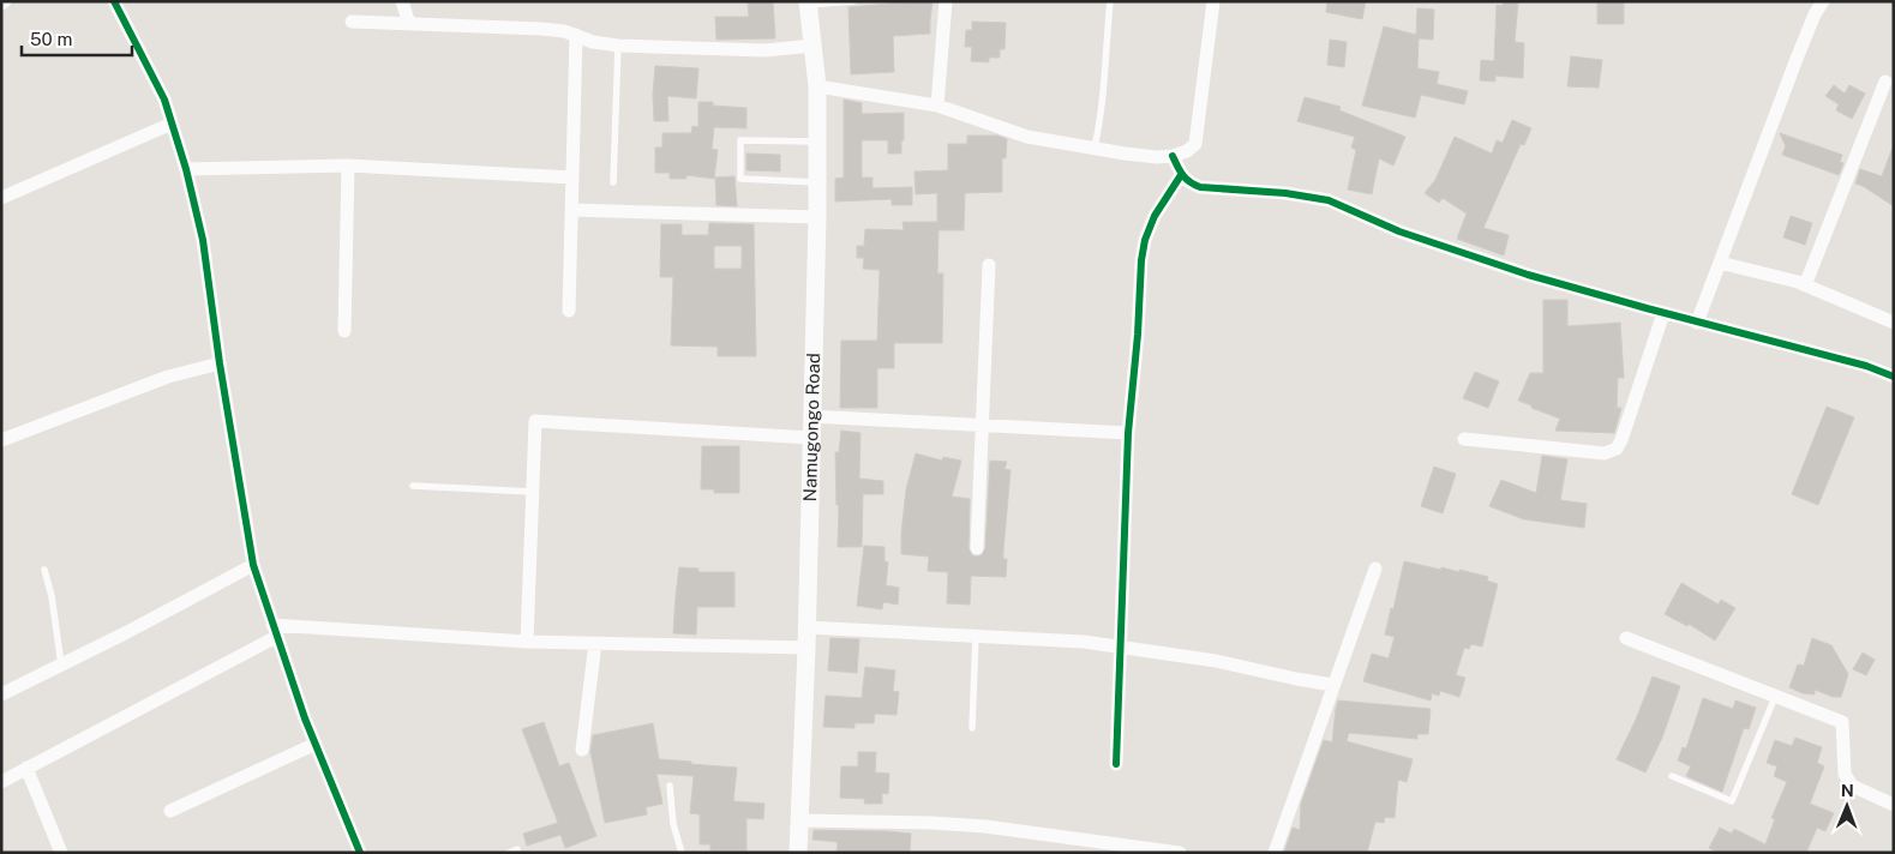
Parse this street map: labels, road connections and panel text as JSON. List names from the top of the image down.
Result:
{
  "streets": {
    "main road": ["Namugongo Road"]
  },
  "scale_bar": "50 m",
  "north": "top"
}
